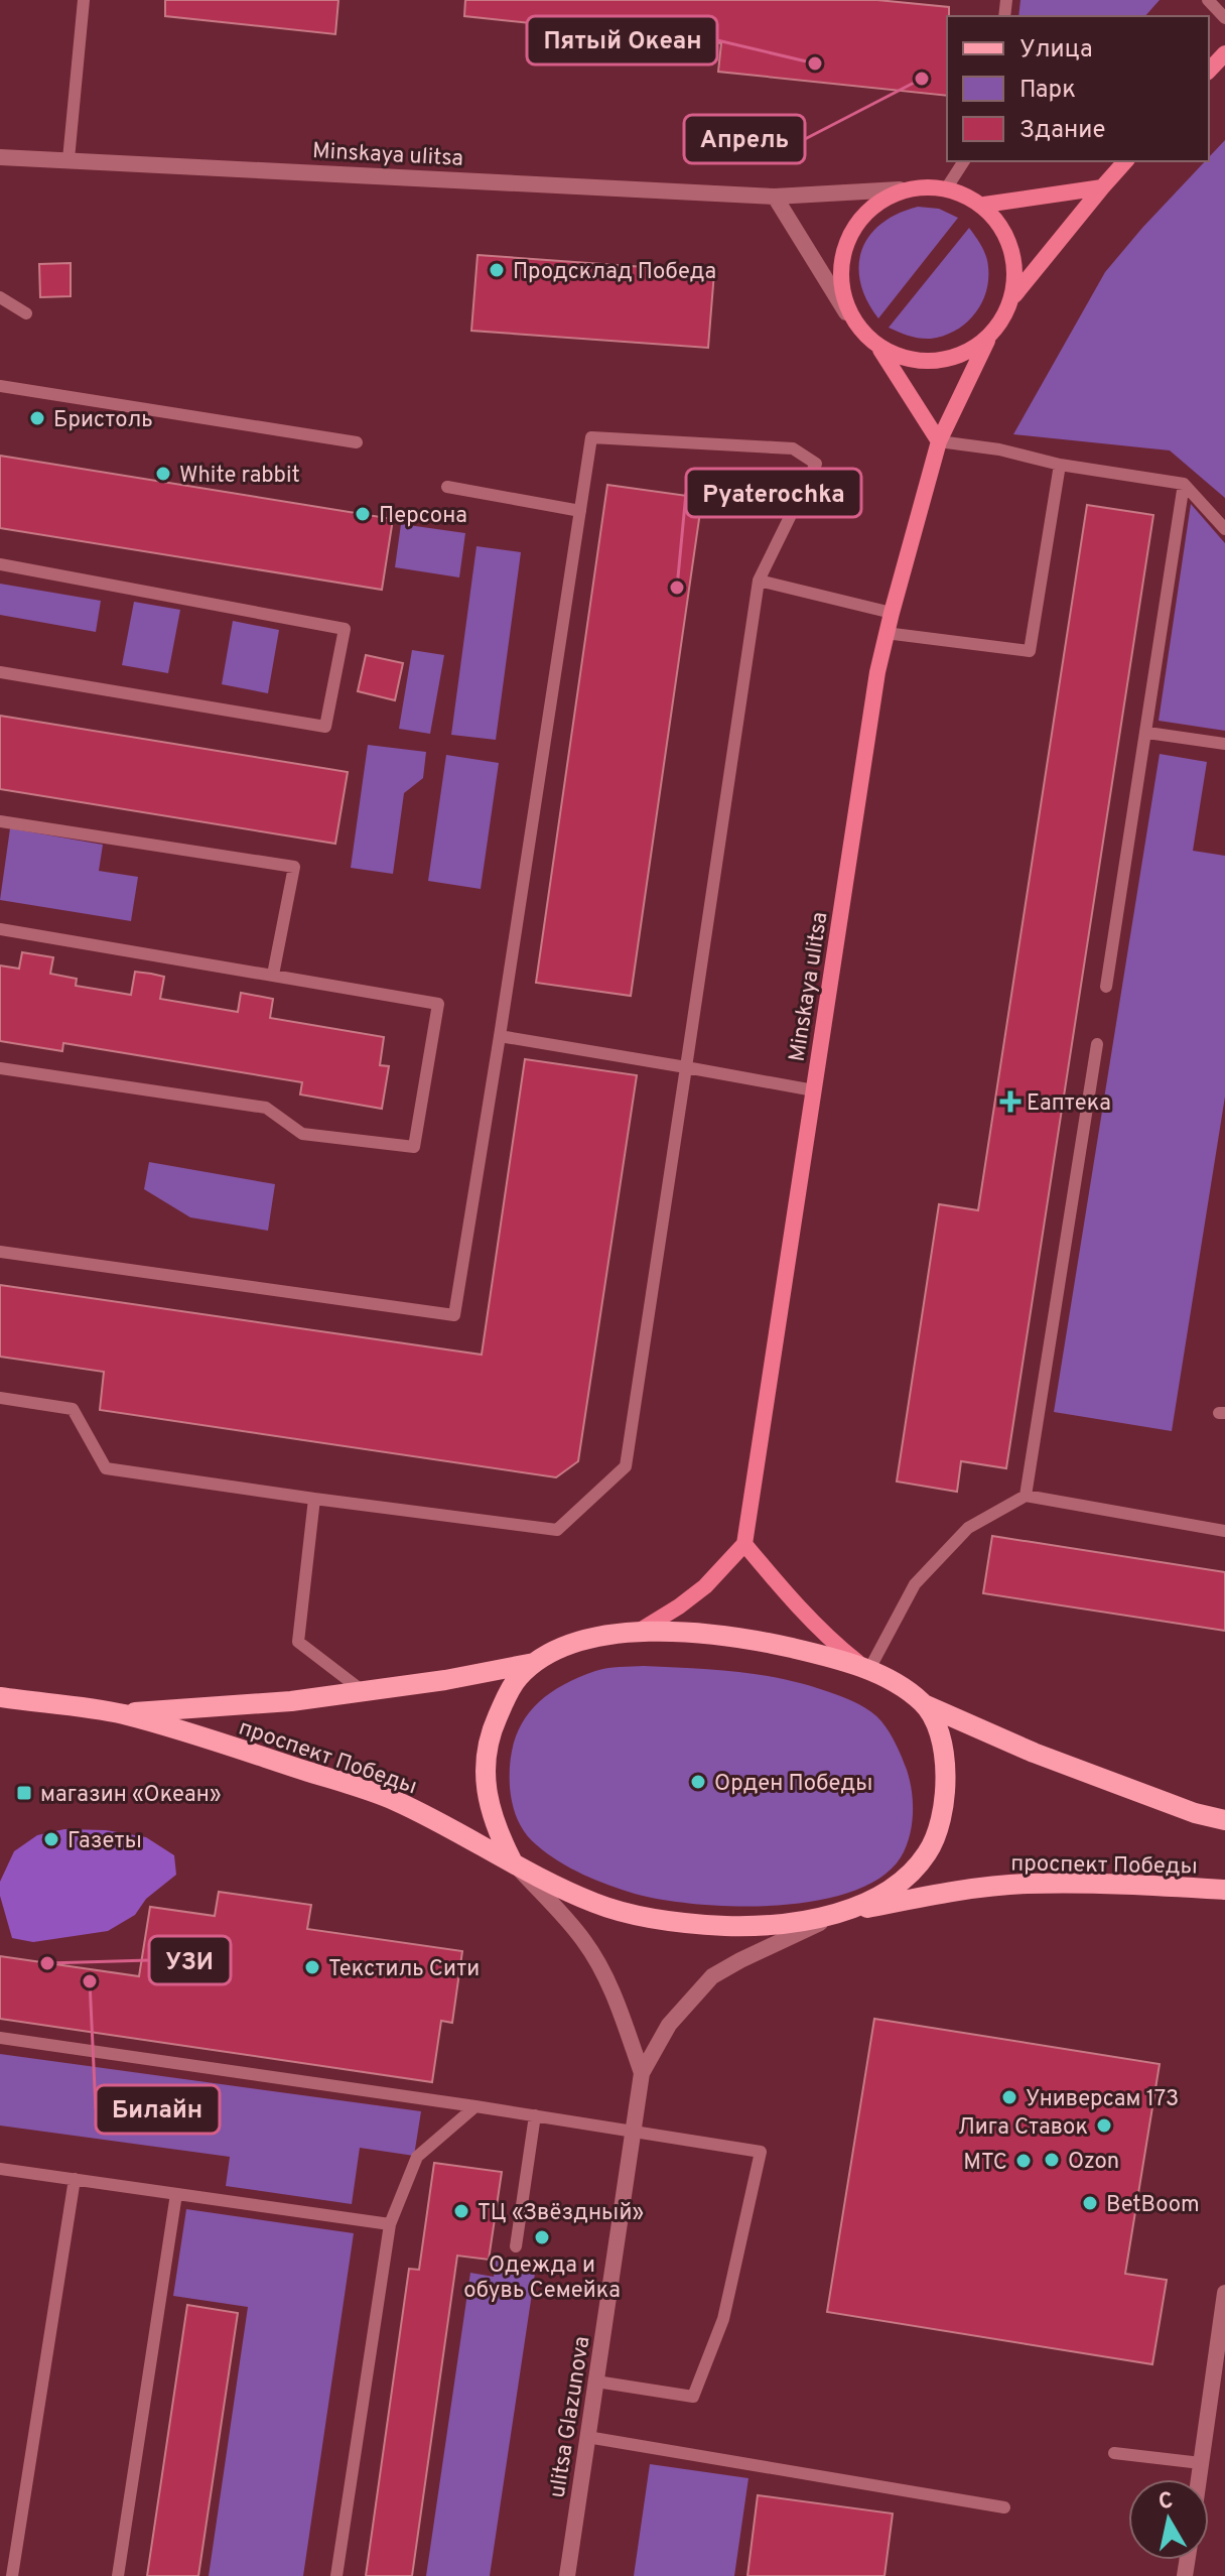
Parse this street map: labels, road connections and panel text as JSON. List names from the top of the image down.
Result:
{
  "streets": {
    "main road": ["Minskaya ulitsa", "проспект Победы"],
    "street": ["ulitsa Glazunova"]
  },
  "crossings": [
    ["проспект Победы", "ulitsa Glazunova"]
  ],
  "places": {
    "other": [
      "Пятый Океан",
      "Апрель",
      "Продсклад Победа",
      "Бристоль",
      "White rabbit",
      "Персона",
      "Pyaterochka",
      "Орден Победы",
      "Газеты",
      "УЗИ",
      "Текстиль Сити",
      "Билайн",
      "Универсам 173",
      "Лига Ставок",
      "Ozon",
      "МТС",
      "BetBoom",
      "ТЦ «Звёздный»",
      "Одежда и обувь Семейка"
    ],
    "health": ["Еаптека"],
    "transit": ["магазин «Океан»"]
  },
  "legend": ["Улица", "Парк", "Здание"],
  "north": "top"
}
